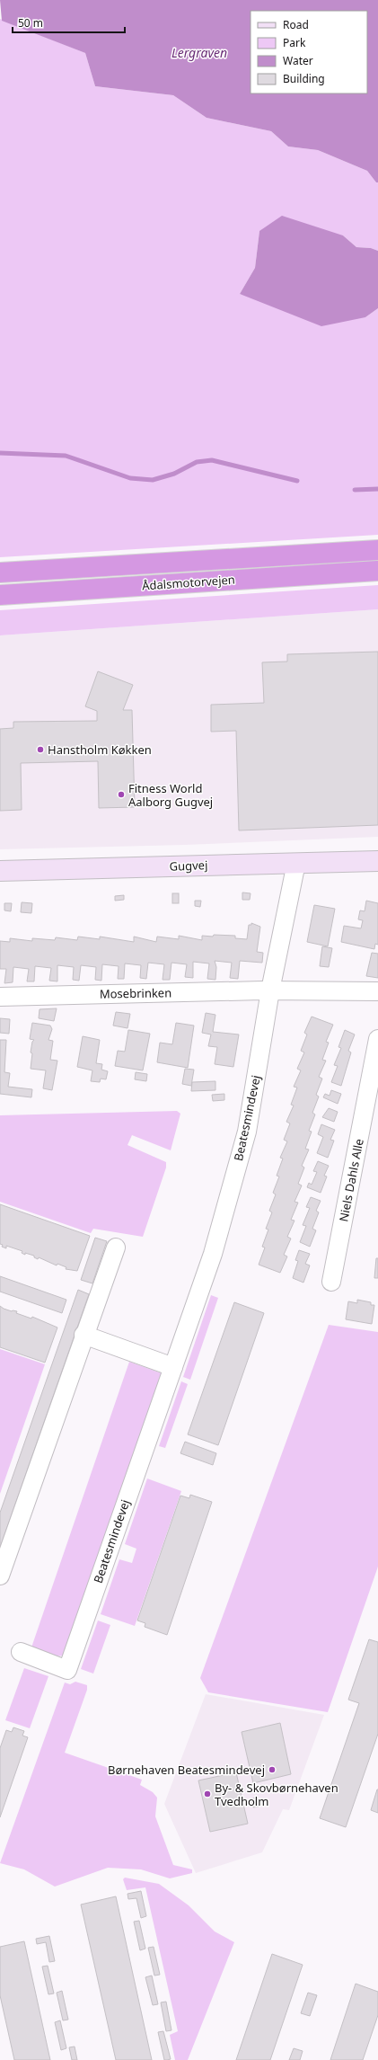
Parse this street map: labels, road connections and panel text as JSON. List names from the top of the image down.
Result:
{
  "streets": {
    "highway": ["Ådalsmotorvejen"],
    "street": [
      "Gugvej",
      "Mosebrinken",
      "Beatesmindevej",
      "Niels Dahls Alle"
    ]
  },
  "crossings": [
    ["Gugvej", "Beatesmindevej"],
    ["Mosebrinken", "Beatesmindevej"]
  ],
  "water": ["Lergraven"],
  "places": [
    "Hanstholm Køkken",
    "Fitness World Aalborg Gugvej",
    "Børnehaven Beatesmindevej",
    "By- & Skovbørnehaven Tvedholm"
  ],
  "legend": [
    "Road",
    "Park",
    "Water",
    "Building"
  ],
  "scale_bar": "50 m"
}
